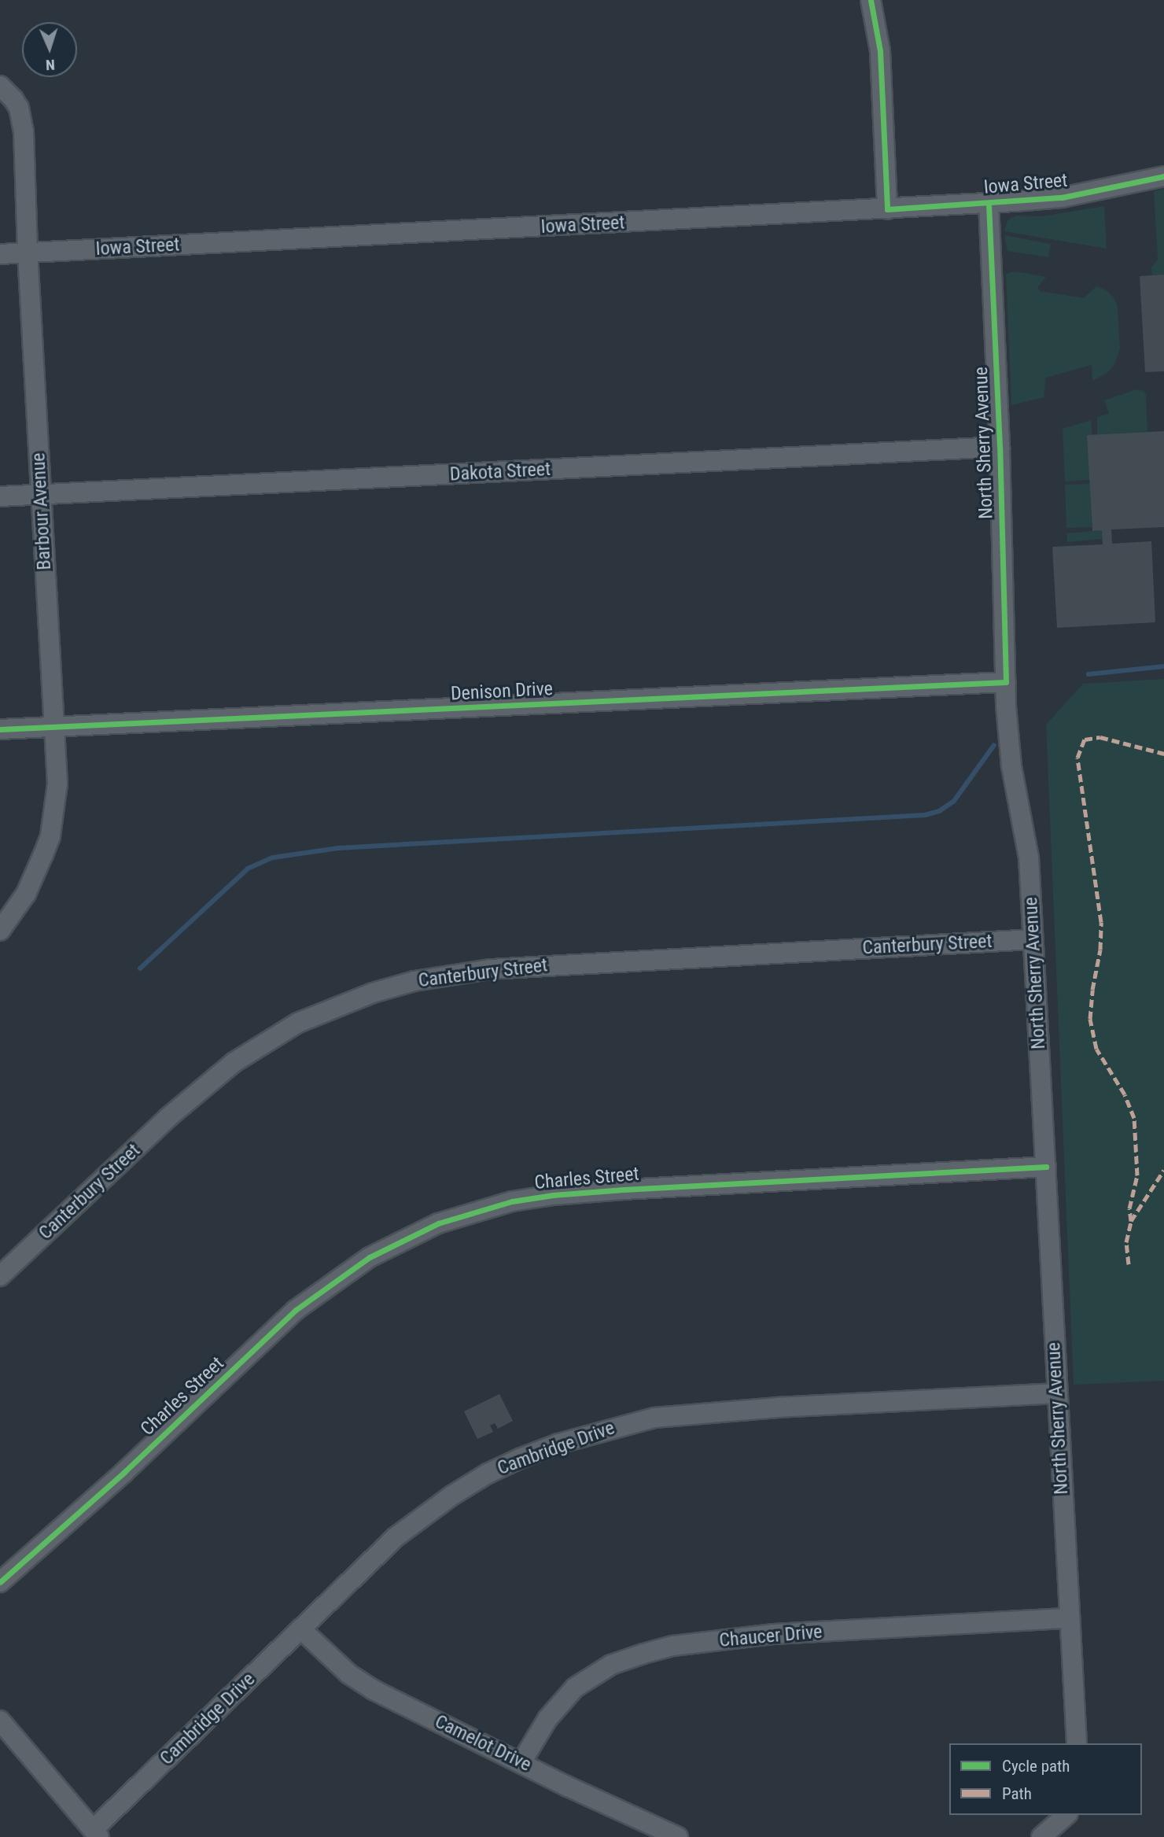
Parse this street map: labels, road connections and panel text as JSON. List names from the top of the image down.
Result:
{
  "streets": {
    "street": [
      "Iowa Street",
      "North Sherry Avenue",
      "Dakota Street",
      "Barbour Avenue",
      "Denison Drive",
      "Canterbury Street",
      "Charles Street",
      "Cambridge Drive",
      "Chaucer Drive",
      "Camelot Drive"
    ]
  },
  "crossings": [
    ["Iowa Street", "North Sherry Avenue"],
    ["Iowa Street", "Barbour Avenue"],
    ["North Sherry Avenue", "Dakota Street"],
    ["North Sherry Avenue", "Denison Drive"],
    ["North Sherry Avenue", "Canterbury Street"],
    ["North Sherry Avenue", "Charles Street"],
    ["North Sherry Avenue", "Cambridge Drive"],
    ["North Sherry Avenue", "Chaucer Drive"],
    ["Dakota Street", "Barbour Avenue"],
    ["Barbour Avenue", "Denison Drive"],
    ["Cambridge Drive", "Camelot Drive"],
    ["Chaucer Drive", "Camelot Drive"]
  ],
  "legend": ["Cycle path", "Path"],
  "north": "bottom"
}
